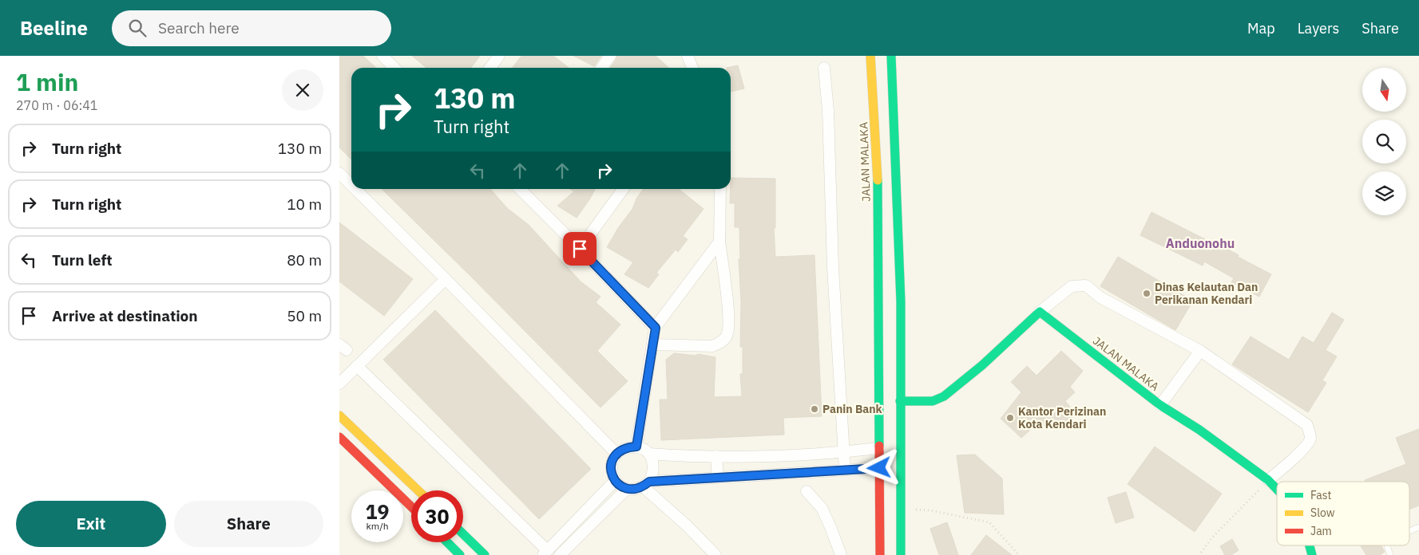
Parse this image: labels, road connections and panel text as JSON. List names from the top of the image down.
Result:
{
  "streets": {
    "street": ["JALAN MALAKA"]
  },
  "districts": ["Anduonohu"],
  "places": ["Dinas Kelautan Dan Perikanan Kendari", "Panin Bank", "Kantor Perizinan Kota Kendari"],
  "legend": ["Fast", "Slow", "Jam"],
  "north": "bottom",
  "page": {
    "header": "Beeline",
    "search": "Search here",
    "nav": ["Map", "Layers", "Share"],
    "heading": ["1 min", "270 m · 06:41"],
    "turn": ["130 m", "Turn right"],
    "list": [
      {
        "name": "Turn right",
        "value": "130 m"
      },
      {
        "name": "Turn right",
        "value": "10 m"
      },
      {
        "name": "Turn left",
        "value": "80 m"
      },
      {
        "name": "Arrive at destination",
        "value": "50 m"
      }
    ],
    "speed": "19 km/h",
    "limit": "30",
    "buttons": ["Exit", "Share"]
  }
}
